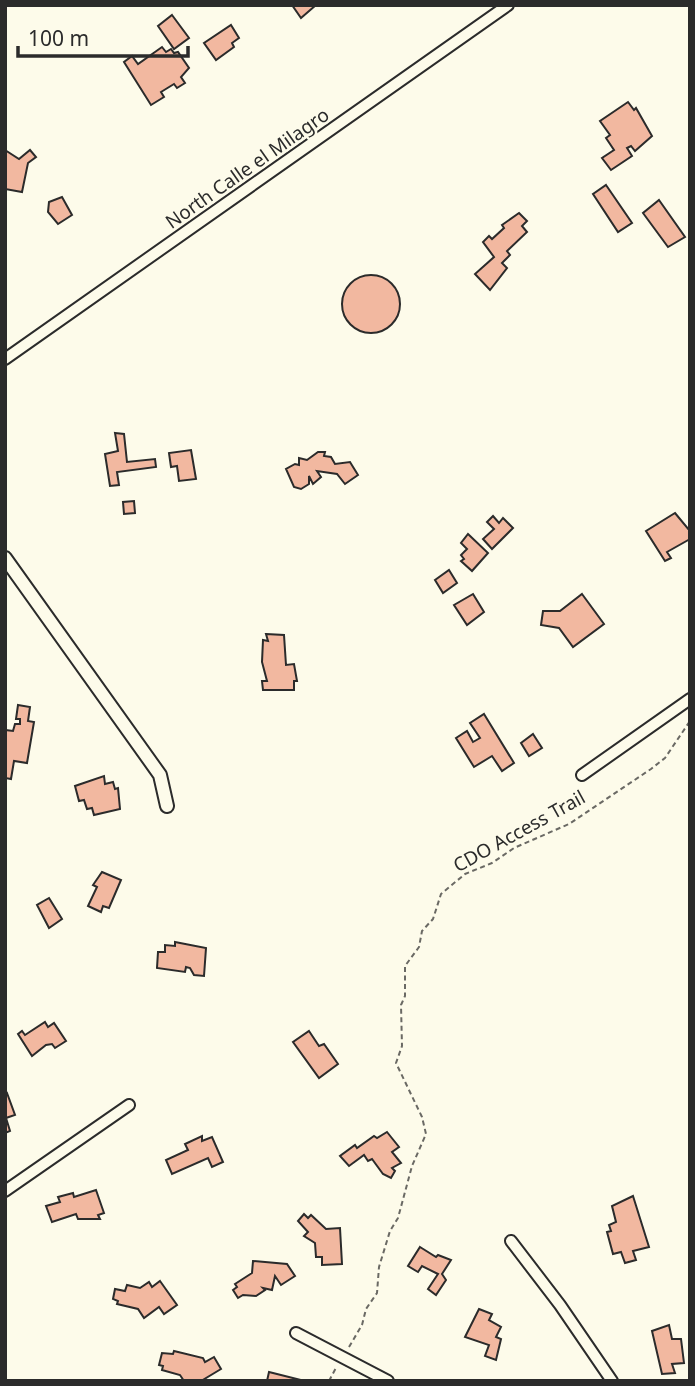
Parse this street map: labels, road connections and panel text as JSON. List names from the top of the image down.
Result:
{
  "streets": {
    "street": ["North Calle el Milagro"],
    "path": ["CDO Access Trail"]
  },
  "scale_bar": "100 m"
}
